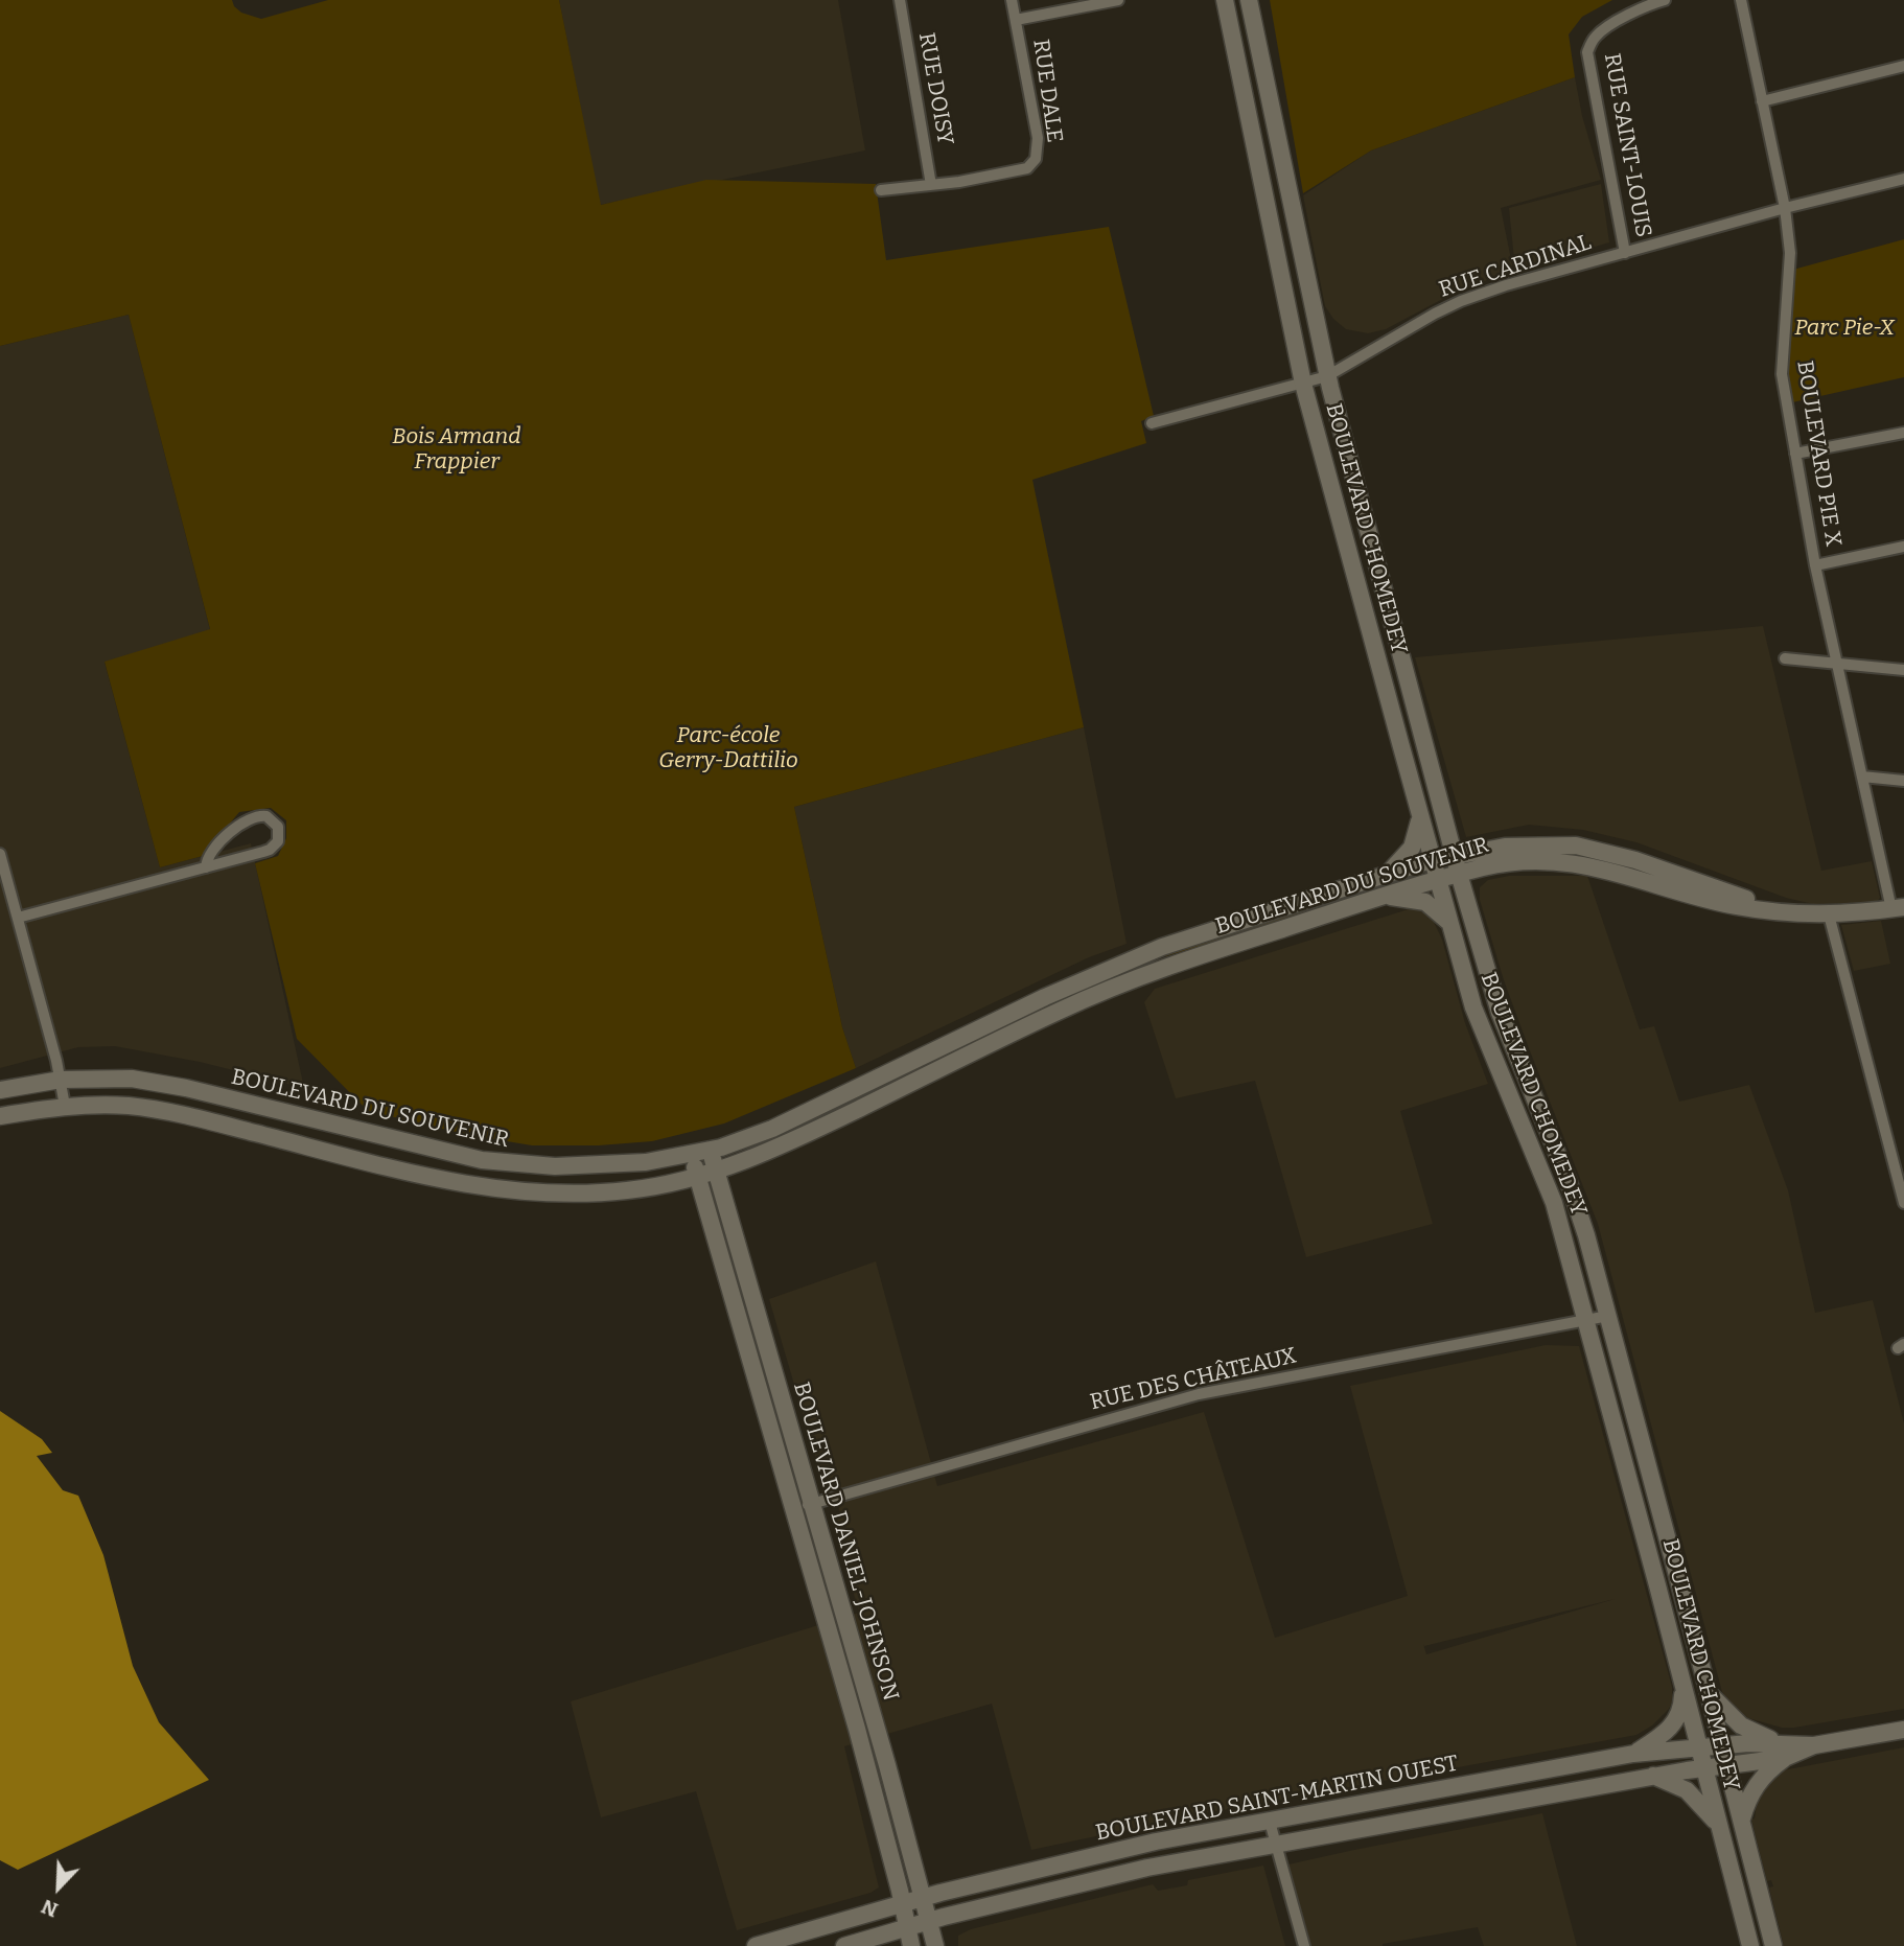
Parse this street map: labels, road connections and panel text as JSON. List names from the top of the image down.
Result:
{
  "streets": {
    "street": [
      "RUE DOISY",
      "RUE DALE",
      "RUE SAINT-LOUIS",
      "RUE CARDINAL",
      "BOULEVARD PIE X",
      "BOULEVARD CHOMEDEY",
      "BOULEVARD DU SOUVENIR",
      "RUE DES CHÂTEAUX",
      "BOULEVARD DANIEL-JOHNSON",
      "BOULEVARD SAINT-MARTIN OUEST"
    ]
  },
  "crossings": [
    ["RUE DOISY", "RUE DALE"],
    ["RUE SAINT-LOUIS", "RUE CARDINAL"],
    ["RUE CARDINAL", "BOULEVARD PIE X"],
    ["RUE CARDINAL", "BOULEVARD CHOMEDEY"],
    ["BOULEVARD CHOMEDEY", "BOULEVARD DU SOUVENIR"],
    ["BOULEVARD CHOMEDEY", "RUE DES CHÂTEAUX"],
    ["BOULEVARD CHOMEDEY", "BOULEVARD SAINT-MARTIN OUEST"],
    ["BOULEVARD DU SOUVENIR", "BOULEVARD DANIEL-JOHNSON"],
    ["RUE DES CHÂTEAUX", "BOULEVARD DANIEL-JOHNSON"],
    ["BOULEVARD DANIEL-JOHNSON", "BOULEVARD SAINT-MARTIN OUEST"]
  ],
  "parks": ["Parc Pie-X", "Bois Armand Frappier", "Parc-école Gerry-Dattilio"],
  "north": "bottom left"
}
